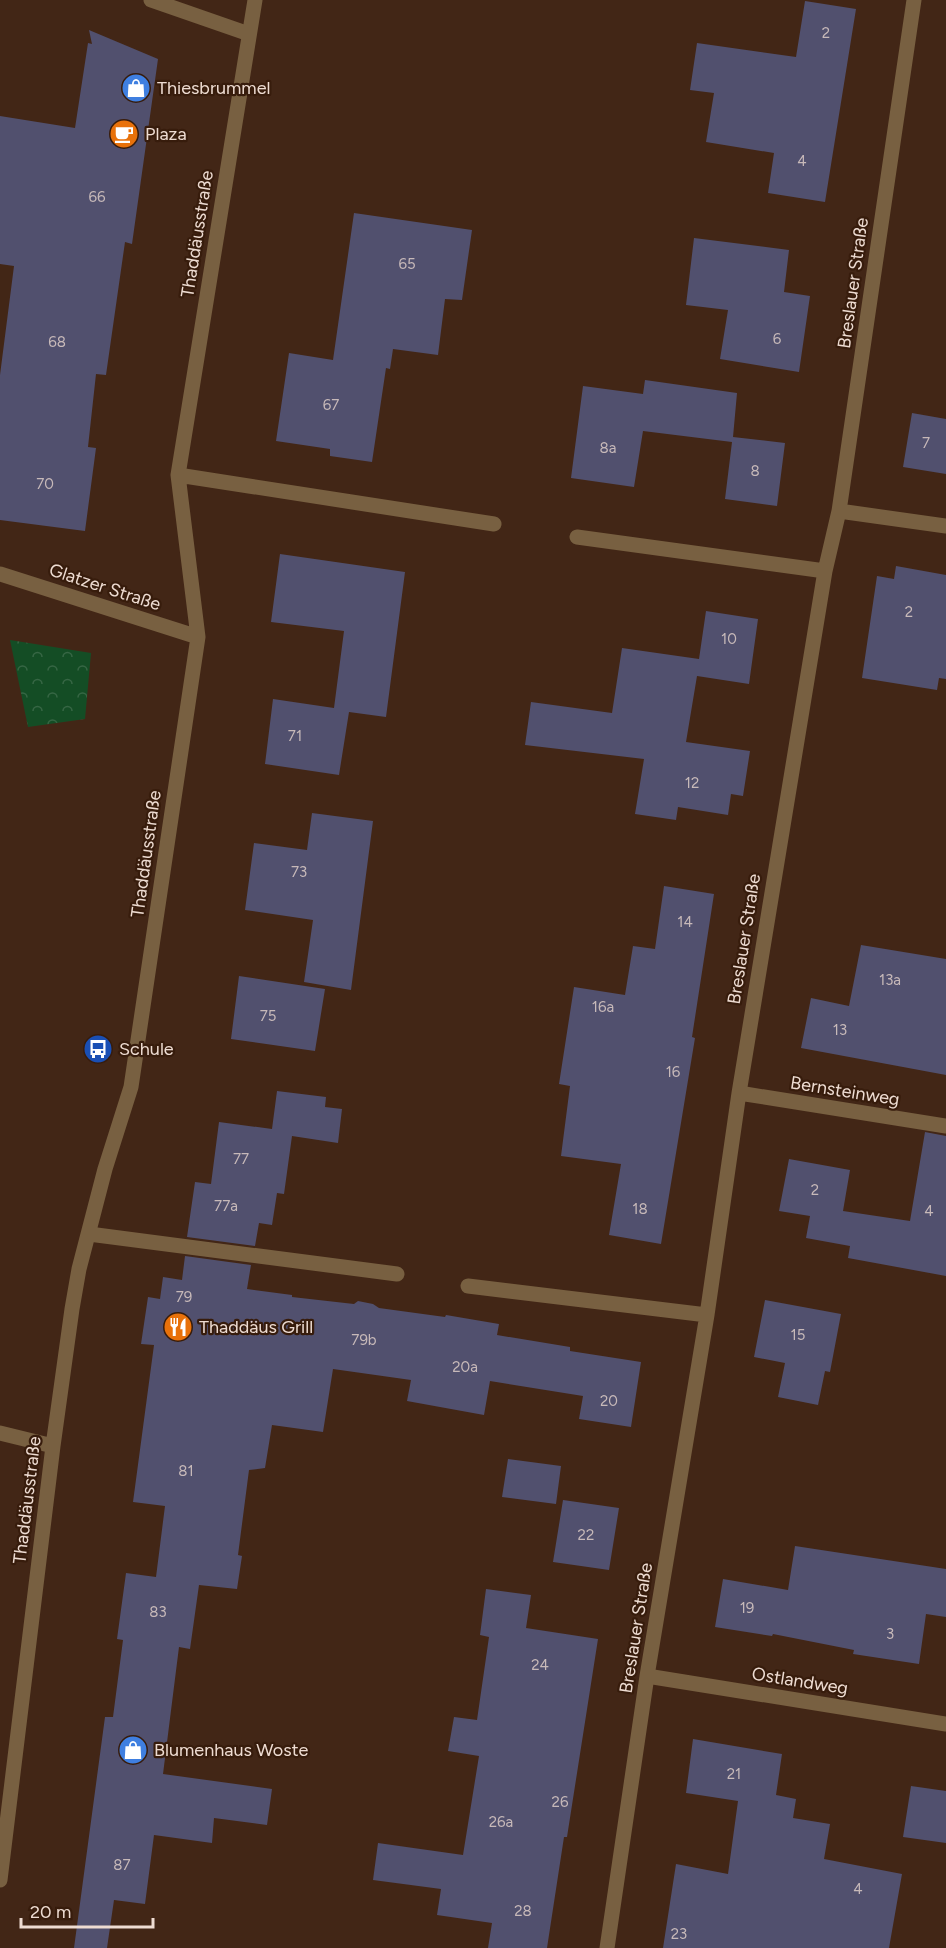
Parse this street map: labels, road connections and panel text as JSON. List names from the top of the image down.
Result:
{
  "streets": {
    "street": [
      "Thaddäusstraße",
      "Breslauer Straße",
      "Glatzer Straße",
      "Bernsteinweg",
      "Ostlandweg"
    ]
  },
  "crossings": [
    ["Thaddäusstraße", "Glatzer Straße"],
    ["Breslauer Straße", "Bernsteinweg"],
    ["Breslauer Straße", "Ostlandweg"]
  ],
  "places": {
    "shop": ["Thiesbrummel", "Blumenhaus Woste"],
    "cafe": ["Plaza"],
    "bus stop": ["Schule"],
    "restaurant": ["Thaddäus Grill"]
  },
  "house_numbers": [
    "2",
    "4",
    "66",
    "65",
    "6",
    "68",
    "67",
    "7",
    "8a",
    "8",
    "70",
    "2",
    "10",
    "71",
    "12",
    "73",
    "14",
    "13a",
    "16a",
    "75",
    "13",
    "16",
    "77",
    "2",
    "77a",
    "18",
    "4",
    "79",
    "15",
    "79b",
    "20a",
    "20",
    "81",
    "22",
    "19",
    "83",
    "3",
    "24",
    "21",
    "26",
    "26a",
    "87",
    "4",
    "28",
    "23"
  ],
  "scale_bar": "20 m"
}
